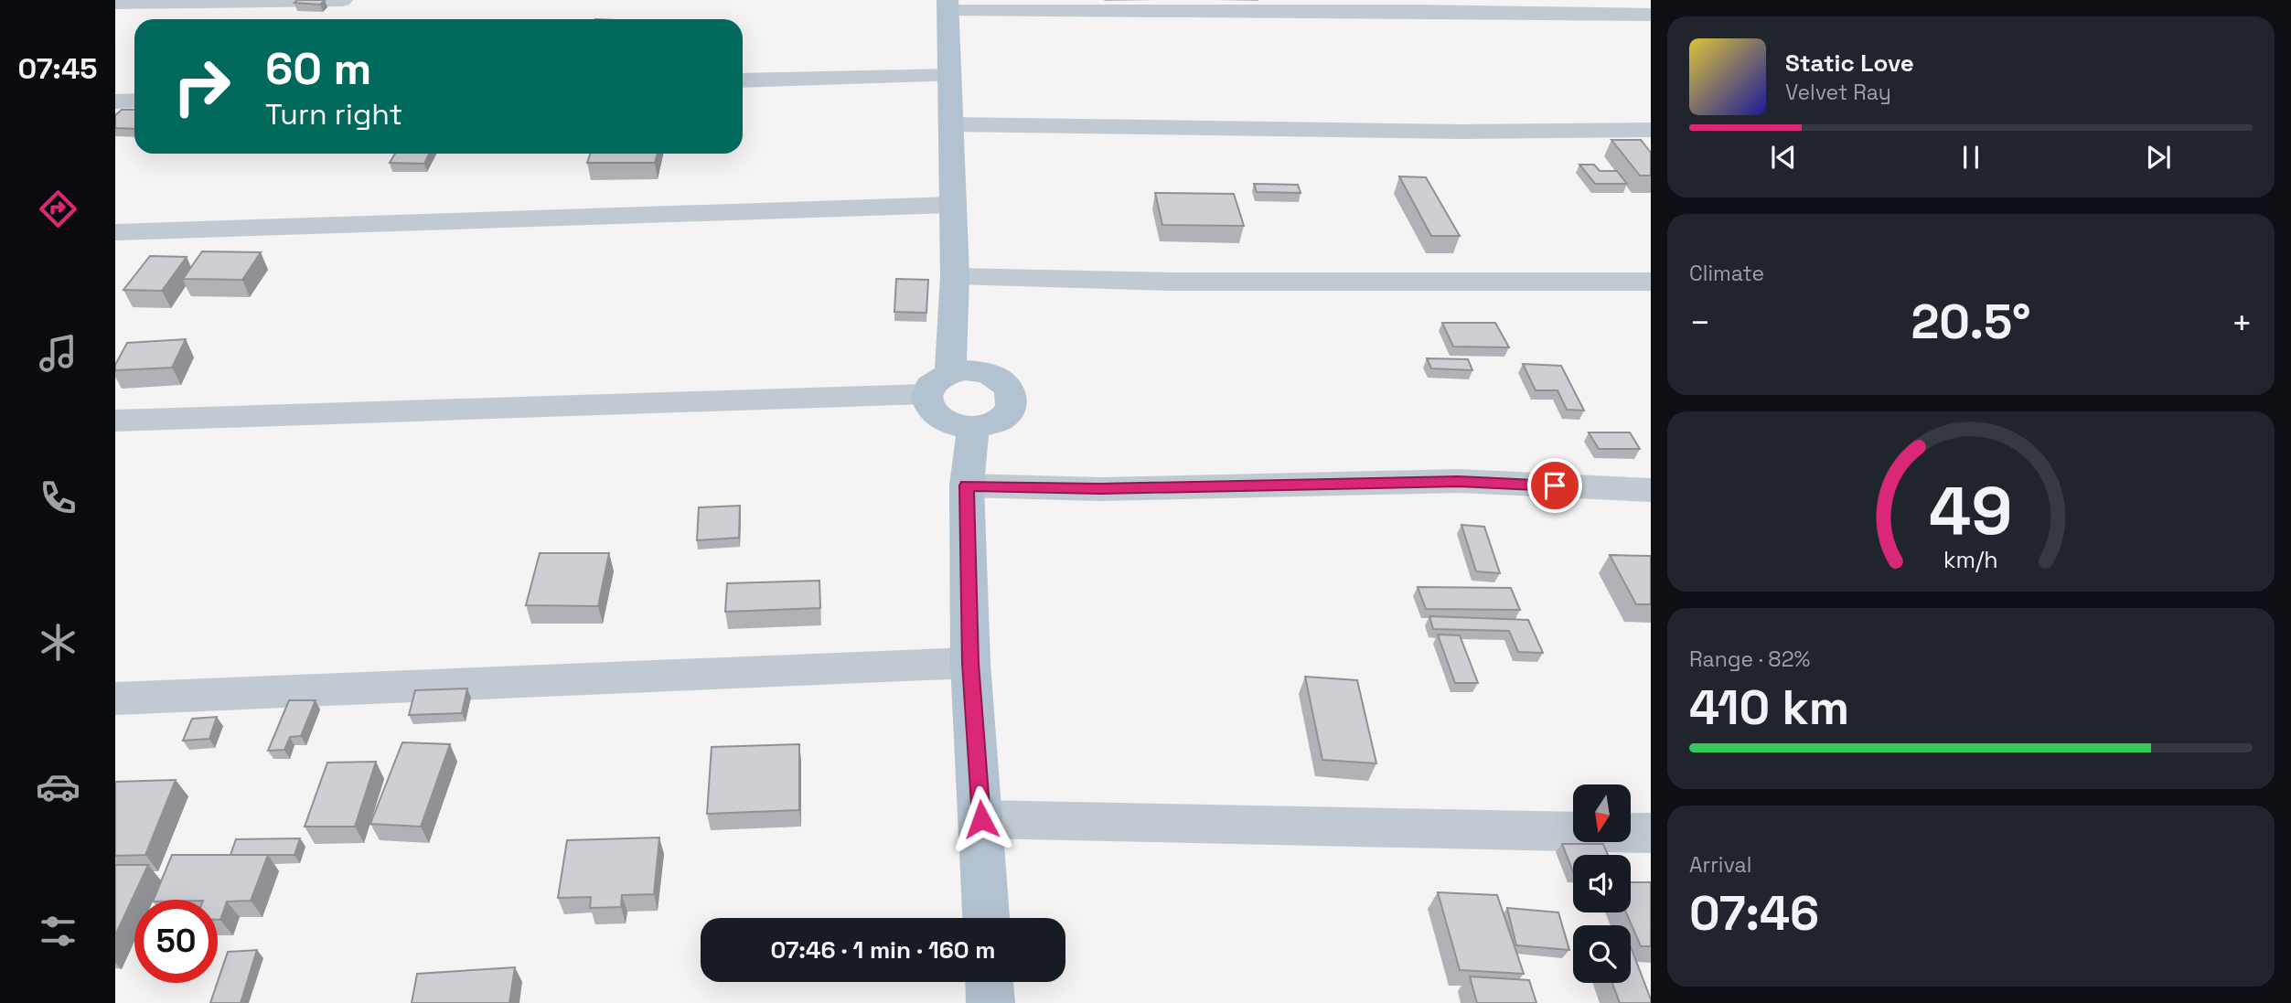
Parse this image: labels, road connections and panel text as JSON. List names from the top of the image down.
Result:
{
  "north": "bottom",
  "page": {
    "tabs": "07:45",
    "turn": ["60 m", "Turn right"],
    "song": ["Static Love", "Velvet Ray"],
    "tile": [
      "Climate",
      ["Range · 82%", "410 km"],
      ["Arrival", "07:46"]
    ],
    "heat": ["−", "20.5°", "+"],
    "limit": "50",
    "trip": "07:46 · 1 min · 160 m",
    "gauge": ["49", "km/h"]
  }
}
